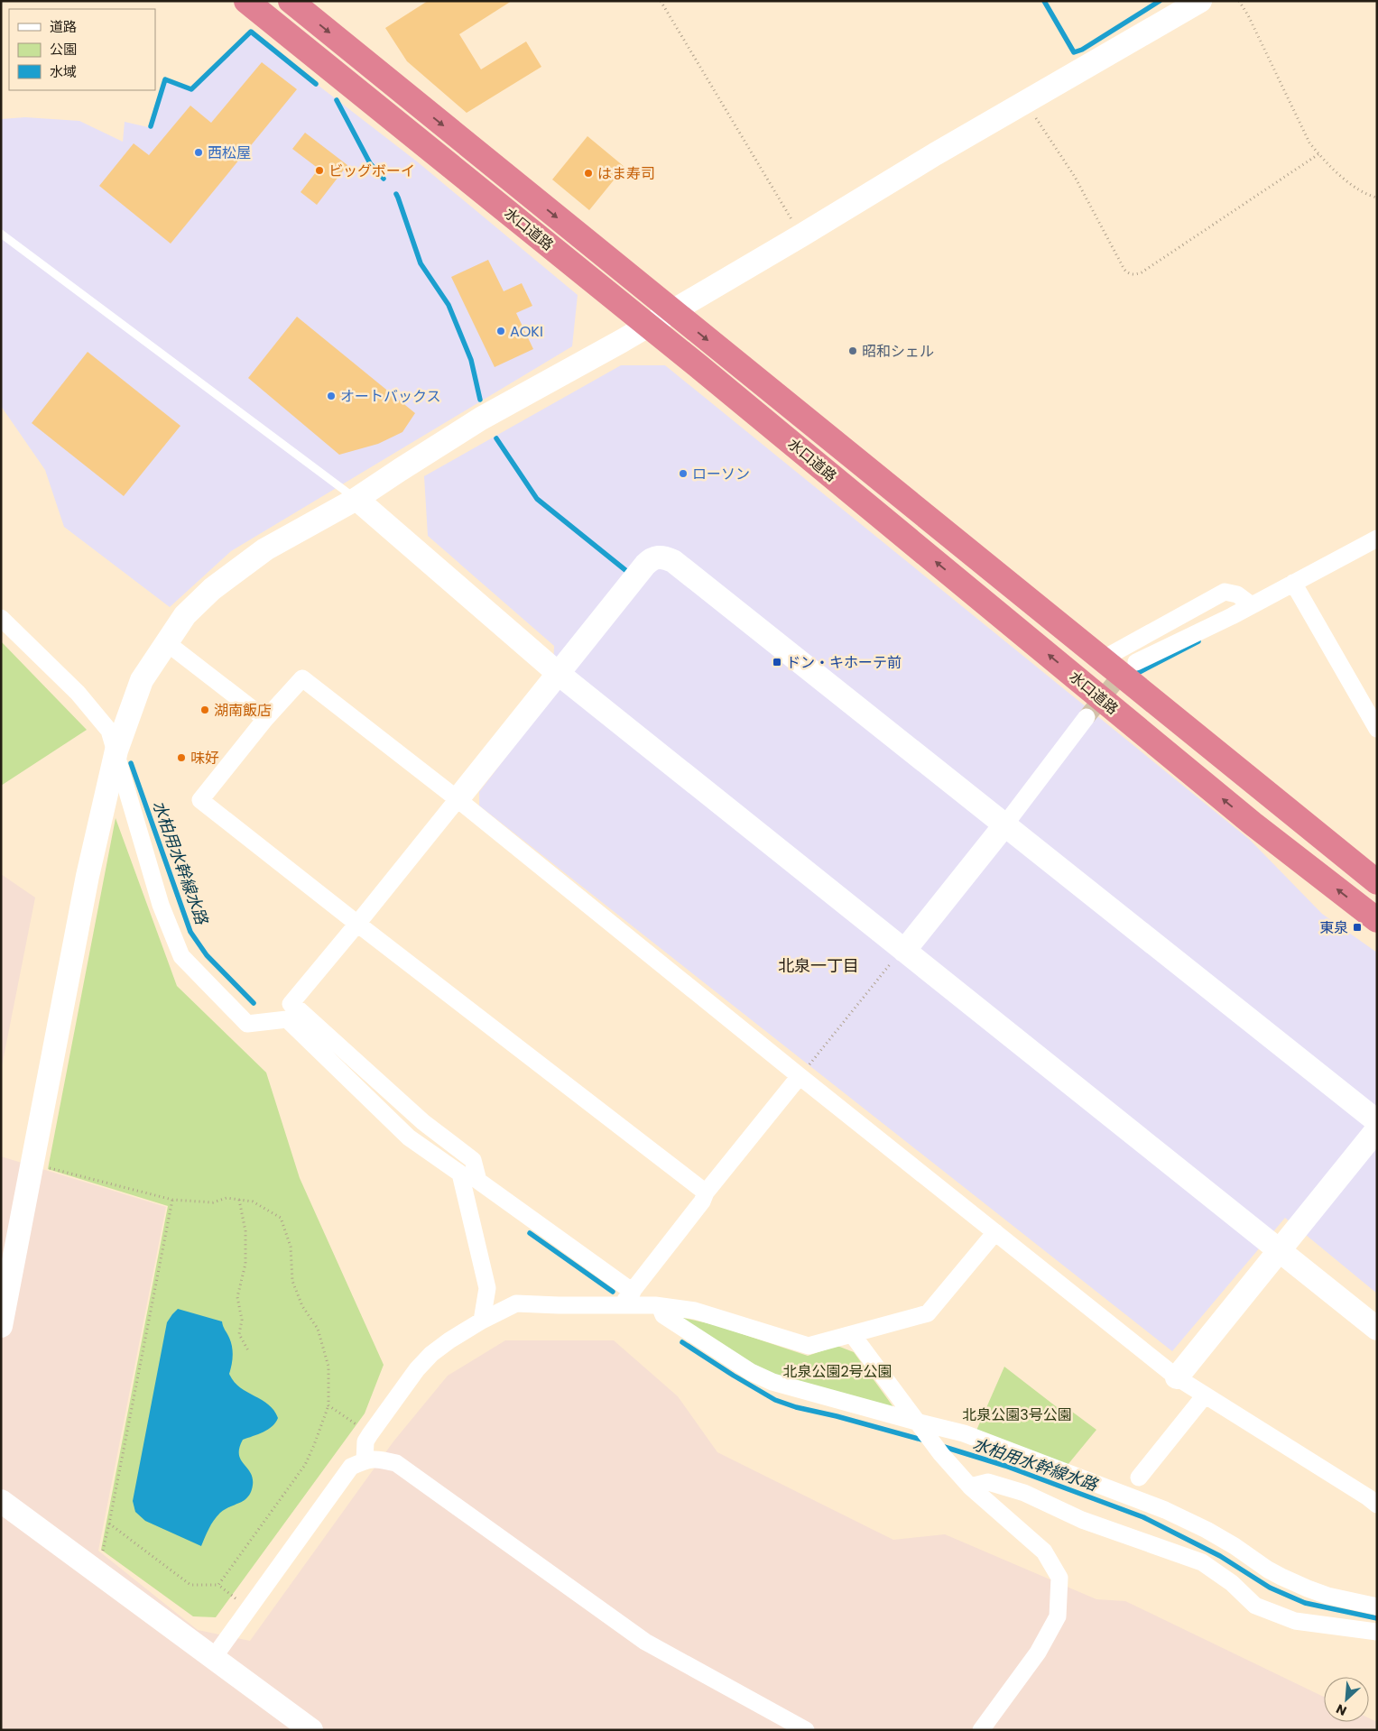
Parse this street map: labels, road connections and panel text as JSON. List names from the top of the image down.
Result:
{
  "streets": {
    "highway": ["水口道路"]
  },
  "districts": ["北泉一丁目"],
  "water": ["水柏用水幹線水路"],
  "parks": ["北泉公園2号公園", "北泉公園3号公園"],
  "places": {
    "other": [
      "西松屋",
      "ビッグボーイ",
      "はま寿司",
      "AOKI",
      "昭和シェル",
      "オートバックス",
      "ローソン",
      "湖南飯店",
      "味好"
    ],
    "transit": ["ドン・キホーテ前", "東泉"]
  },
  "legend": ["道路", "公園", "水域"],
  "north": "bottom left"
}
